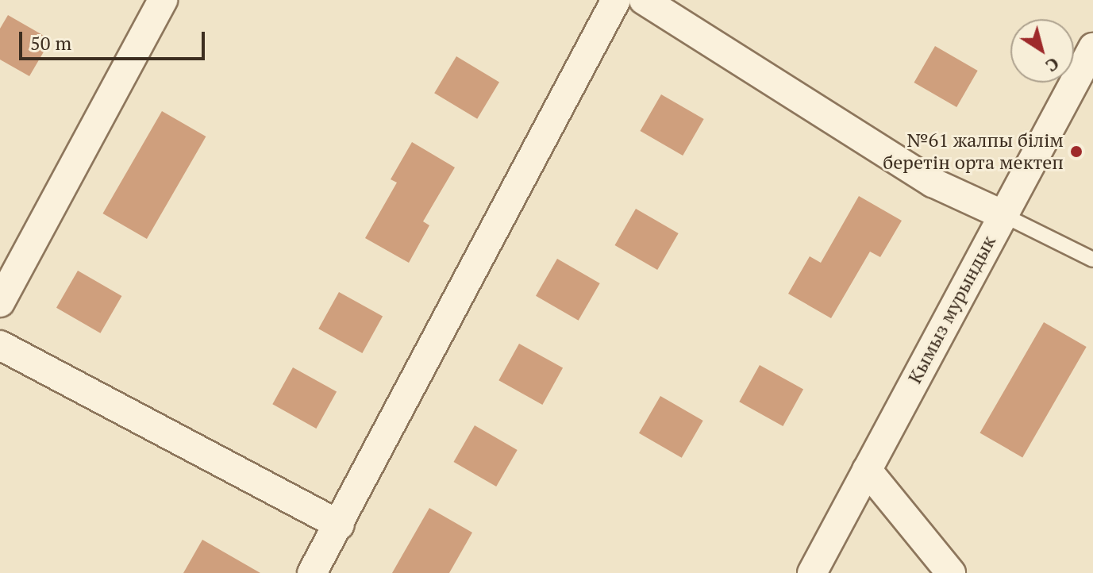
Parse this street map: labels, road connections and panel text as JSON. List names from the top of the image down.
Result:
{
  "streets": {
    "street": ["Кымыз мурындык"]
  },
  "places": ["№61 жалпы білім беретін орта мектеп"],
  "scale_bar": "50 m",
  "north": "bottom right"
}
